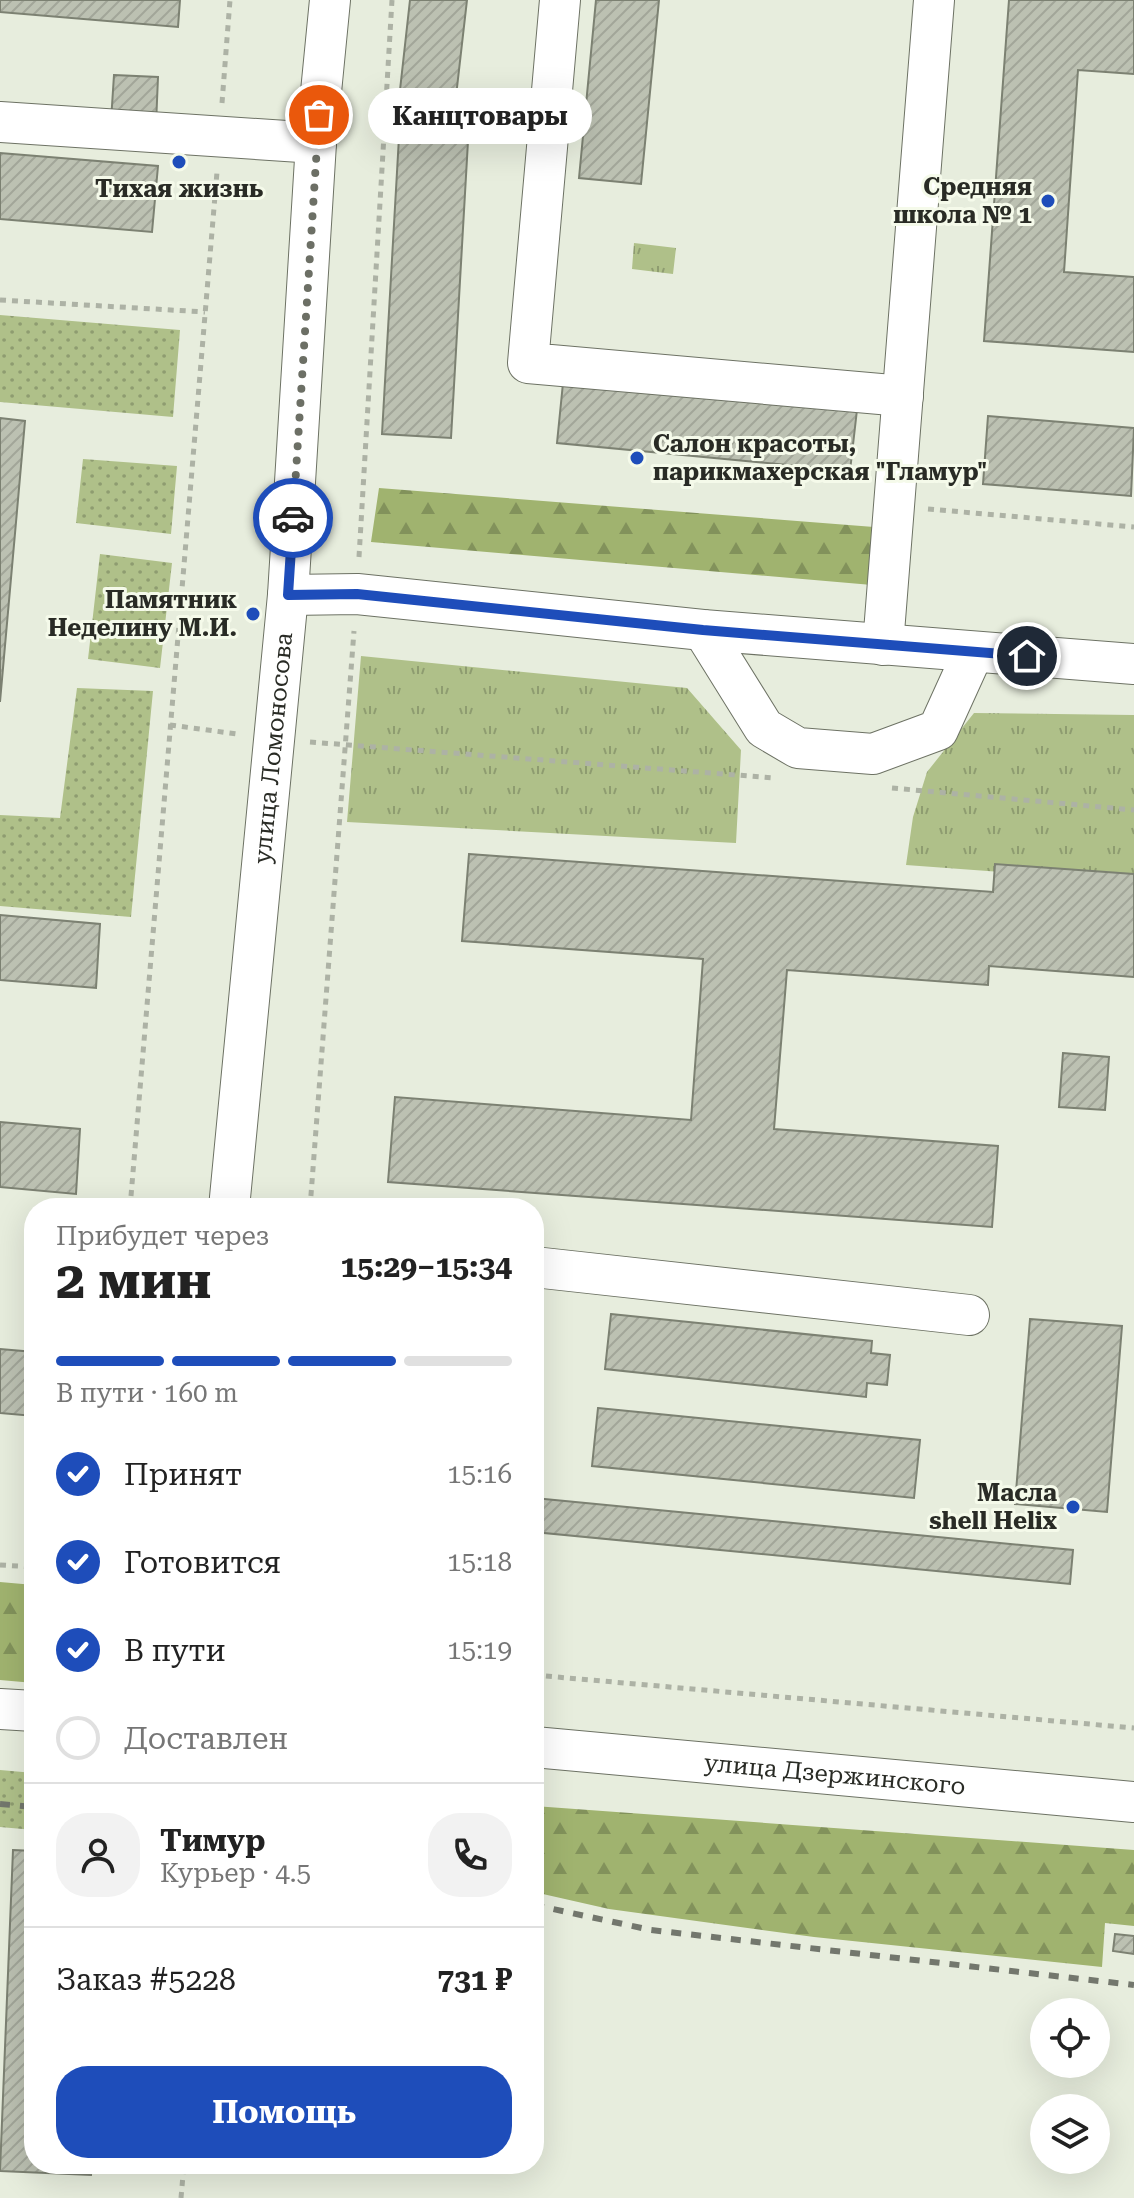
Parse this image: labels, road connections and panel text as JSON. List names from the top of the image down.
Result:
{
  "streets": {
    "street": ["улица Ломоносова", "улица Дзержинского"]
  },
  "places": [
    "Канцтовары",
    "Тихая жизнь",
    "Средняя школа № 1",
    "Салон красоты, парикмахерская \"Гламур\"",
    "Памятник Неделину М.И.",
    "Масла shell Helix"
  ],
  "page": {
    "bubble": "Канцтовары",
    "heading": ["2 мин", "Прибудет через", "15:29–15:34"],
    "panel": [
      "Тимур",
      "Курьер · 4.5",
      "Заказ #5228",
      "731 ₽"
    ],
    "bar": "В пути · 160 m",
    "list": [
      ["Принят", "15:16"],
      ["Готовится", "15:18"],
      ["В пути", "15:19"],
      "Доставлен"
    ],
    "buttons": "Помощь"
  }
}
